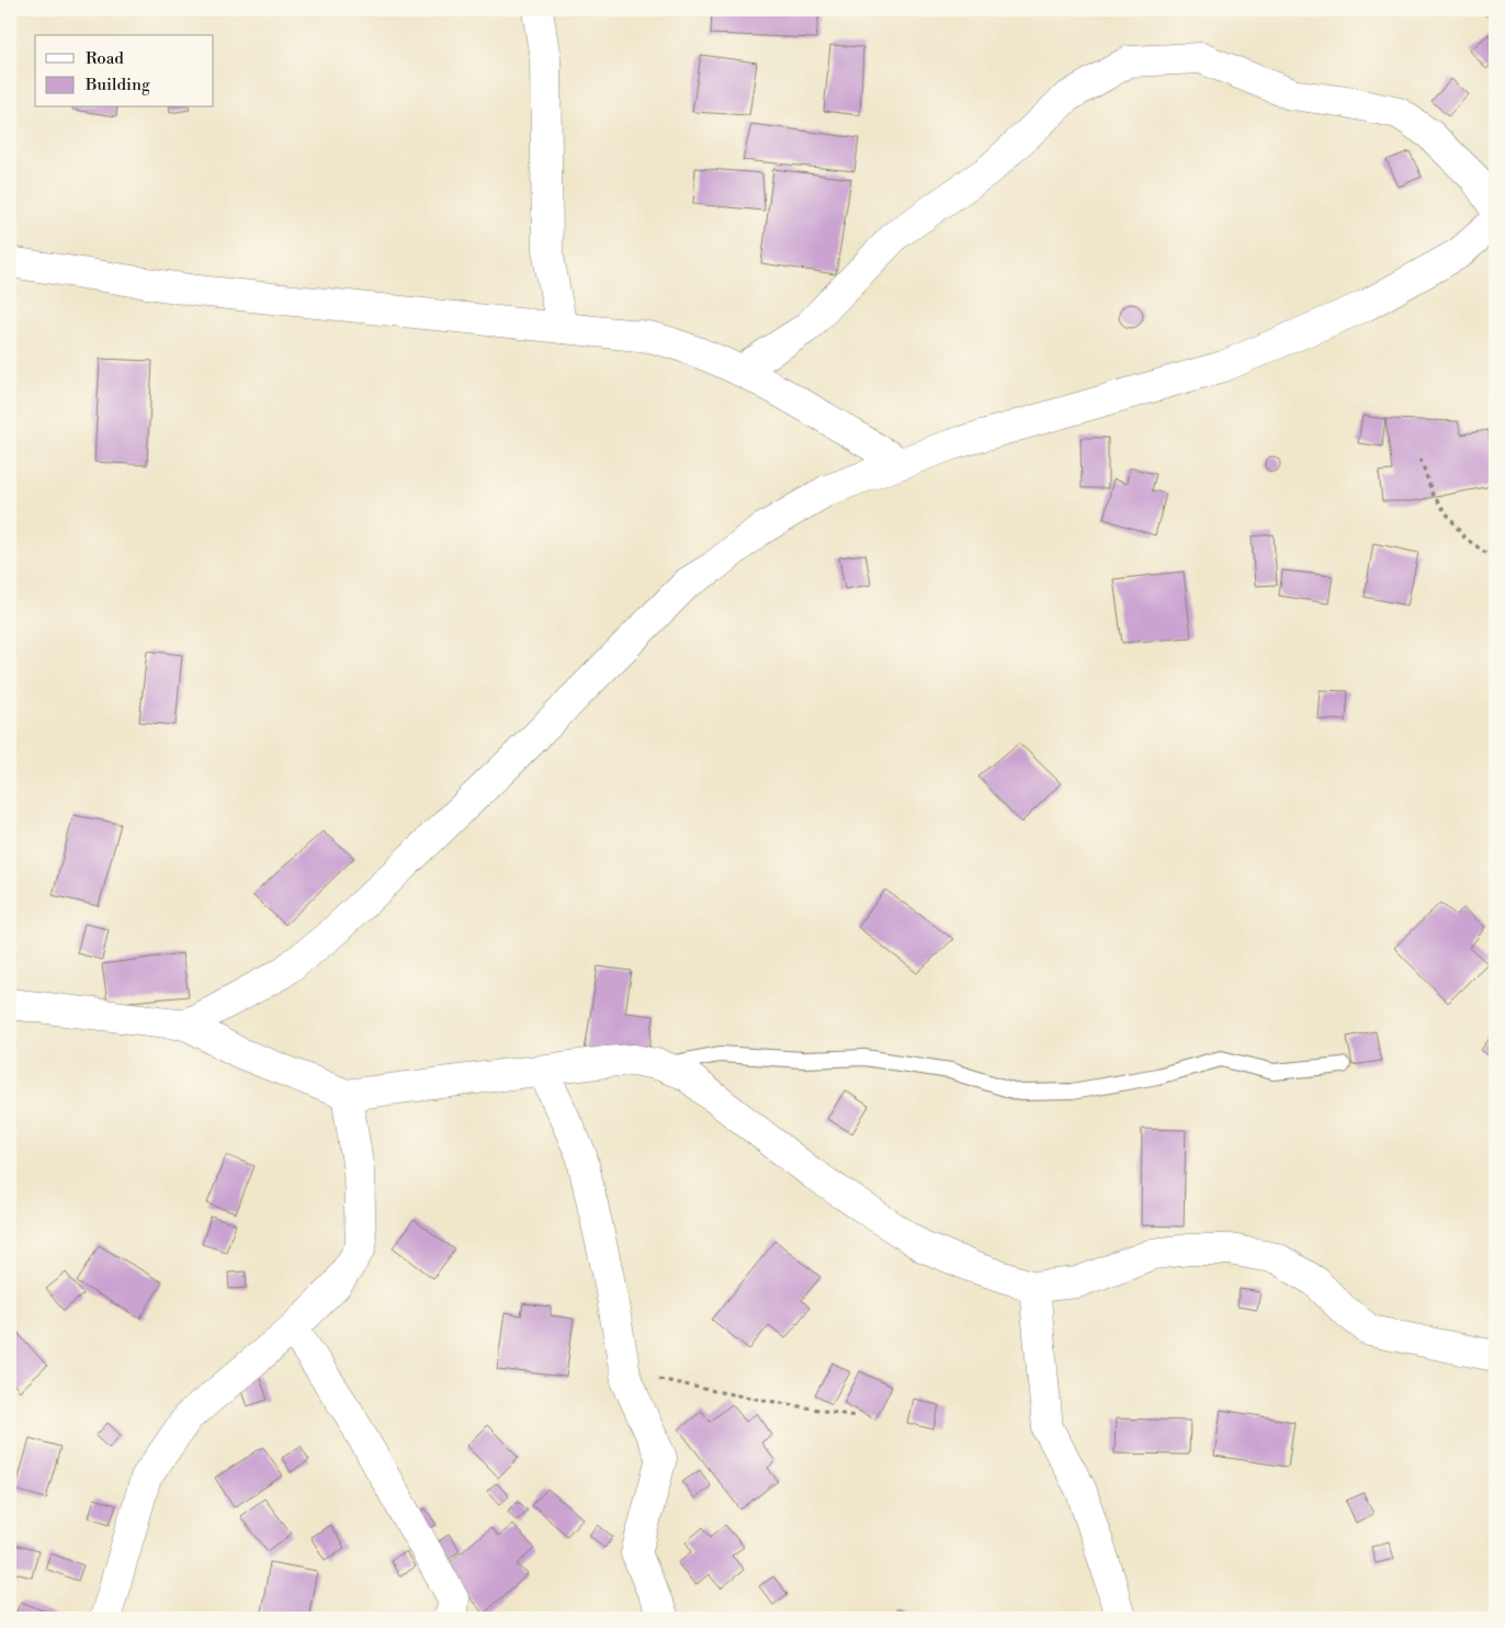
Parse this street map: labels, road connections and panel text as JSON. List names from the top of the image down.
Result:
{
  "legend": ["Road", "Building"]
}
